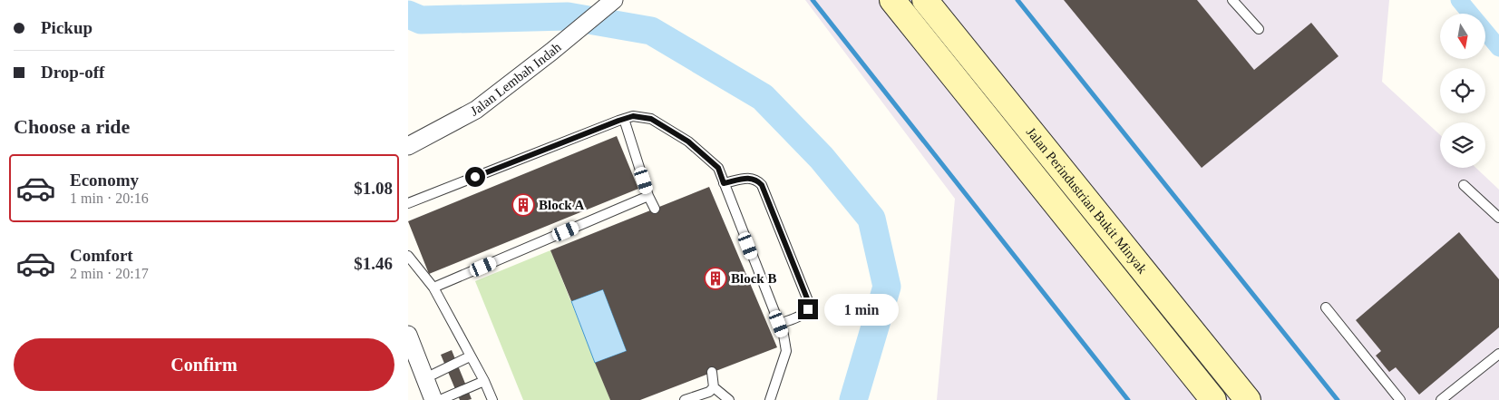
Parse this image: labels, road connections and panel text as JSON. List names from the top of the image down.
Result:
{
  "streets": {
    "main road": ["Jalan Perindustrian Bukit Minyak"],
    "street": ["Jalan Lembah Indah"]
  },
  "places": {
    "building": ["Block A", "Block B"]
  },
  "north": "bottom",
  "page": {
    "banner": ["Pickup", "Drop-off"],
    "heading": "Choose a ride",
    "list": [
      {
        "name": "Economy",
        "note": "1 min · 20:16",
        "value": "$1.08"
      },
      {
        "name": "Comfort",
        "note": "2 min · 20:17",
        "value": "$1.46"
      }
    ],
    "bubble": "1 min",
    "buttons": "Confirm"
  }
}
